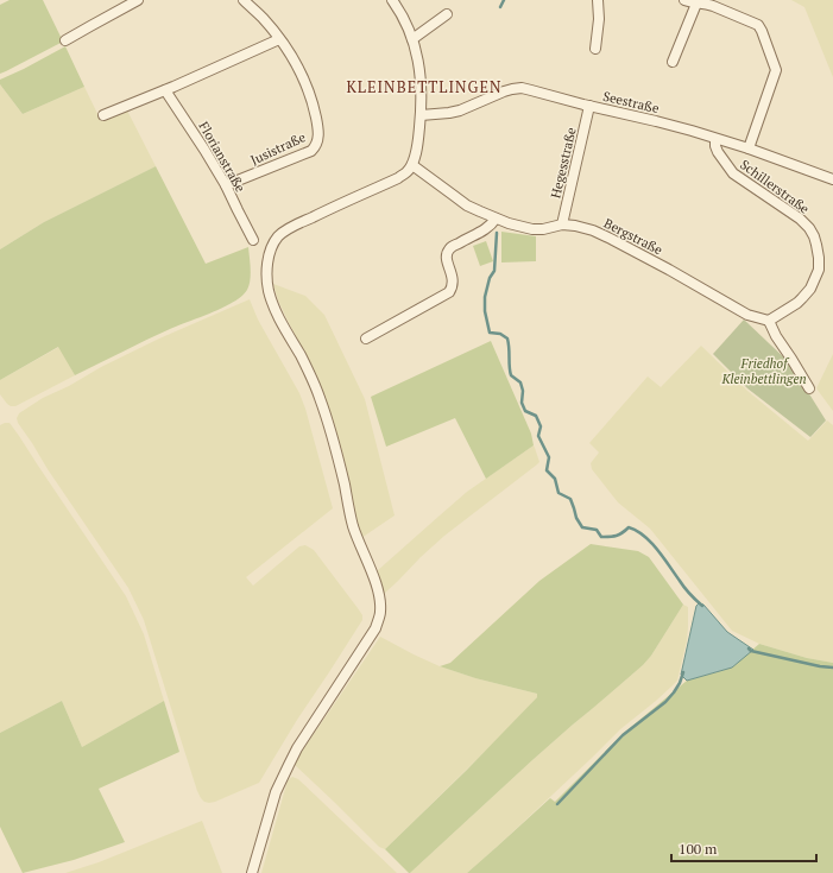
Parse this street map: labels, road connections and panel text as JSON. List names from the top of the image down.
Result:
{
  "streets": {
    "street": [
      "Seestraße",
      "Jusistraße",
      "Florianstraße",
      "Hegesstraße",
      "Schillerstraße",
      "Bergstraße"
    ]
  },
  "crossings": [
    ["Seestraße", "Hegesstraße"],
    ["Seestraße", "Schillerstraße"],
    ["Jusistraße", "Florianstraße"],
    ["Hegesstraße", "Bergstraße"],
    ["Schillerstraße", "Bergstraße"]
  ],
  "districts": ["KLEINBETTLINGEN"],
  "parks": ["Friedhof Kleinbettlingen"],
  "scale_bar": "100 m"
}
